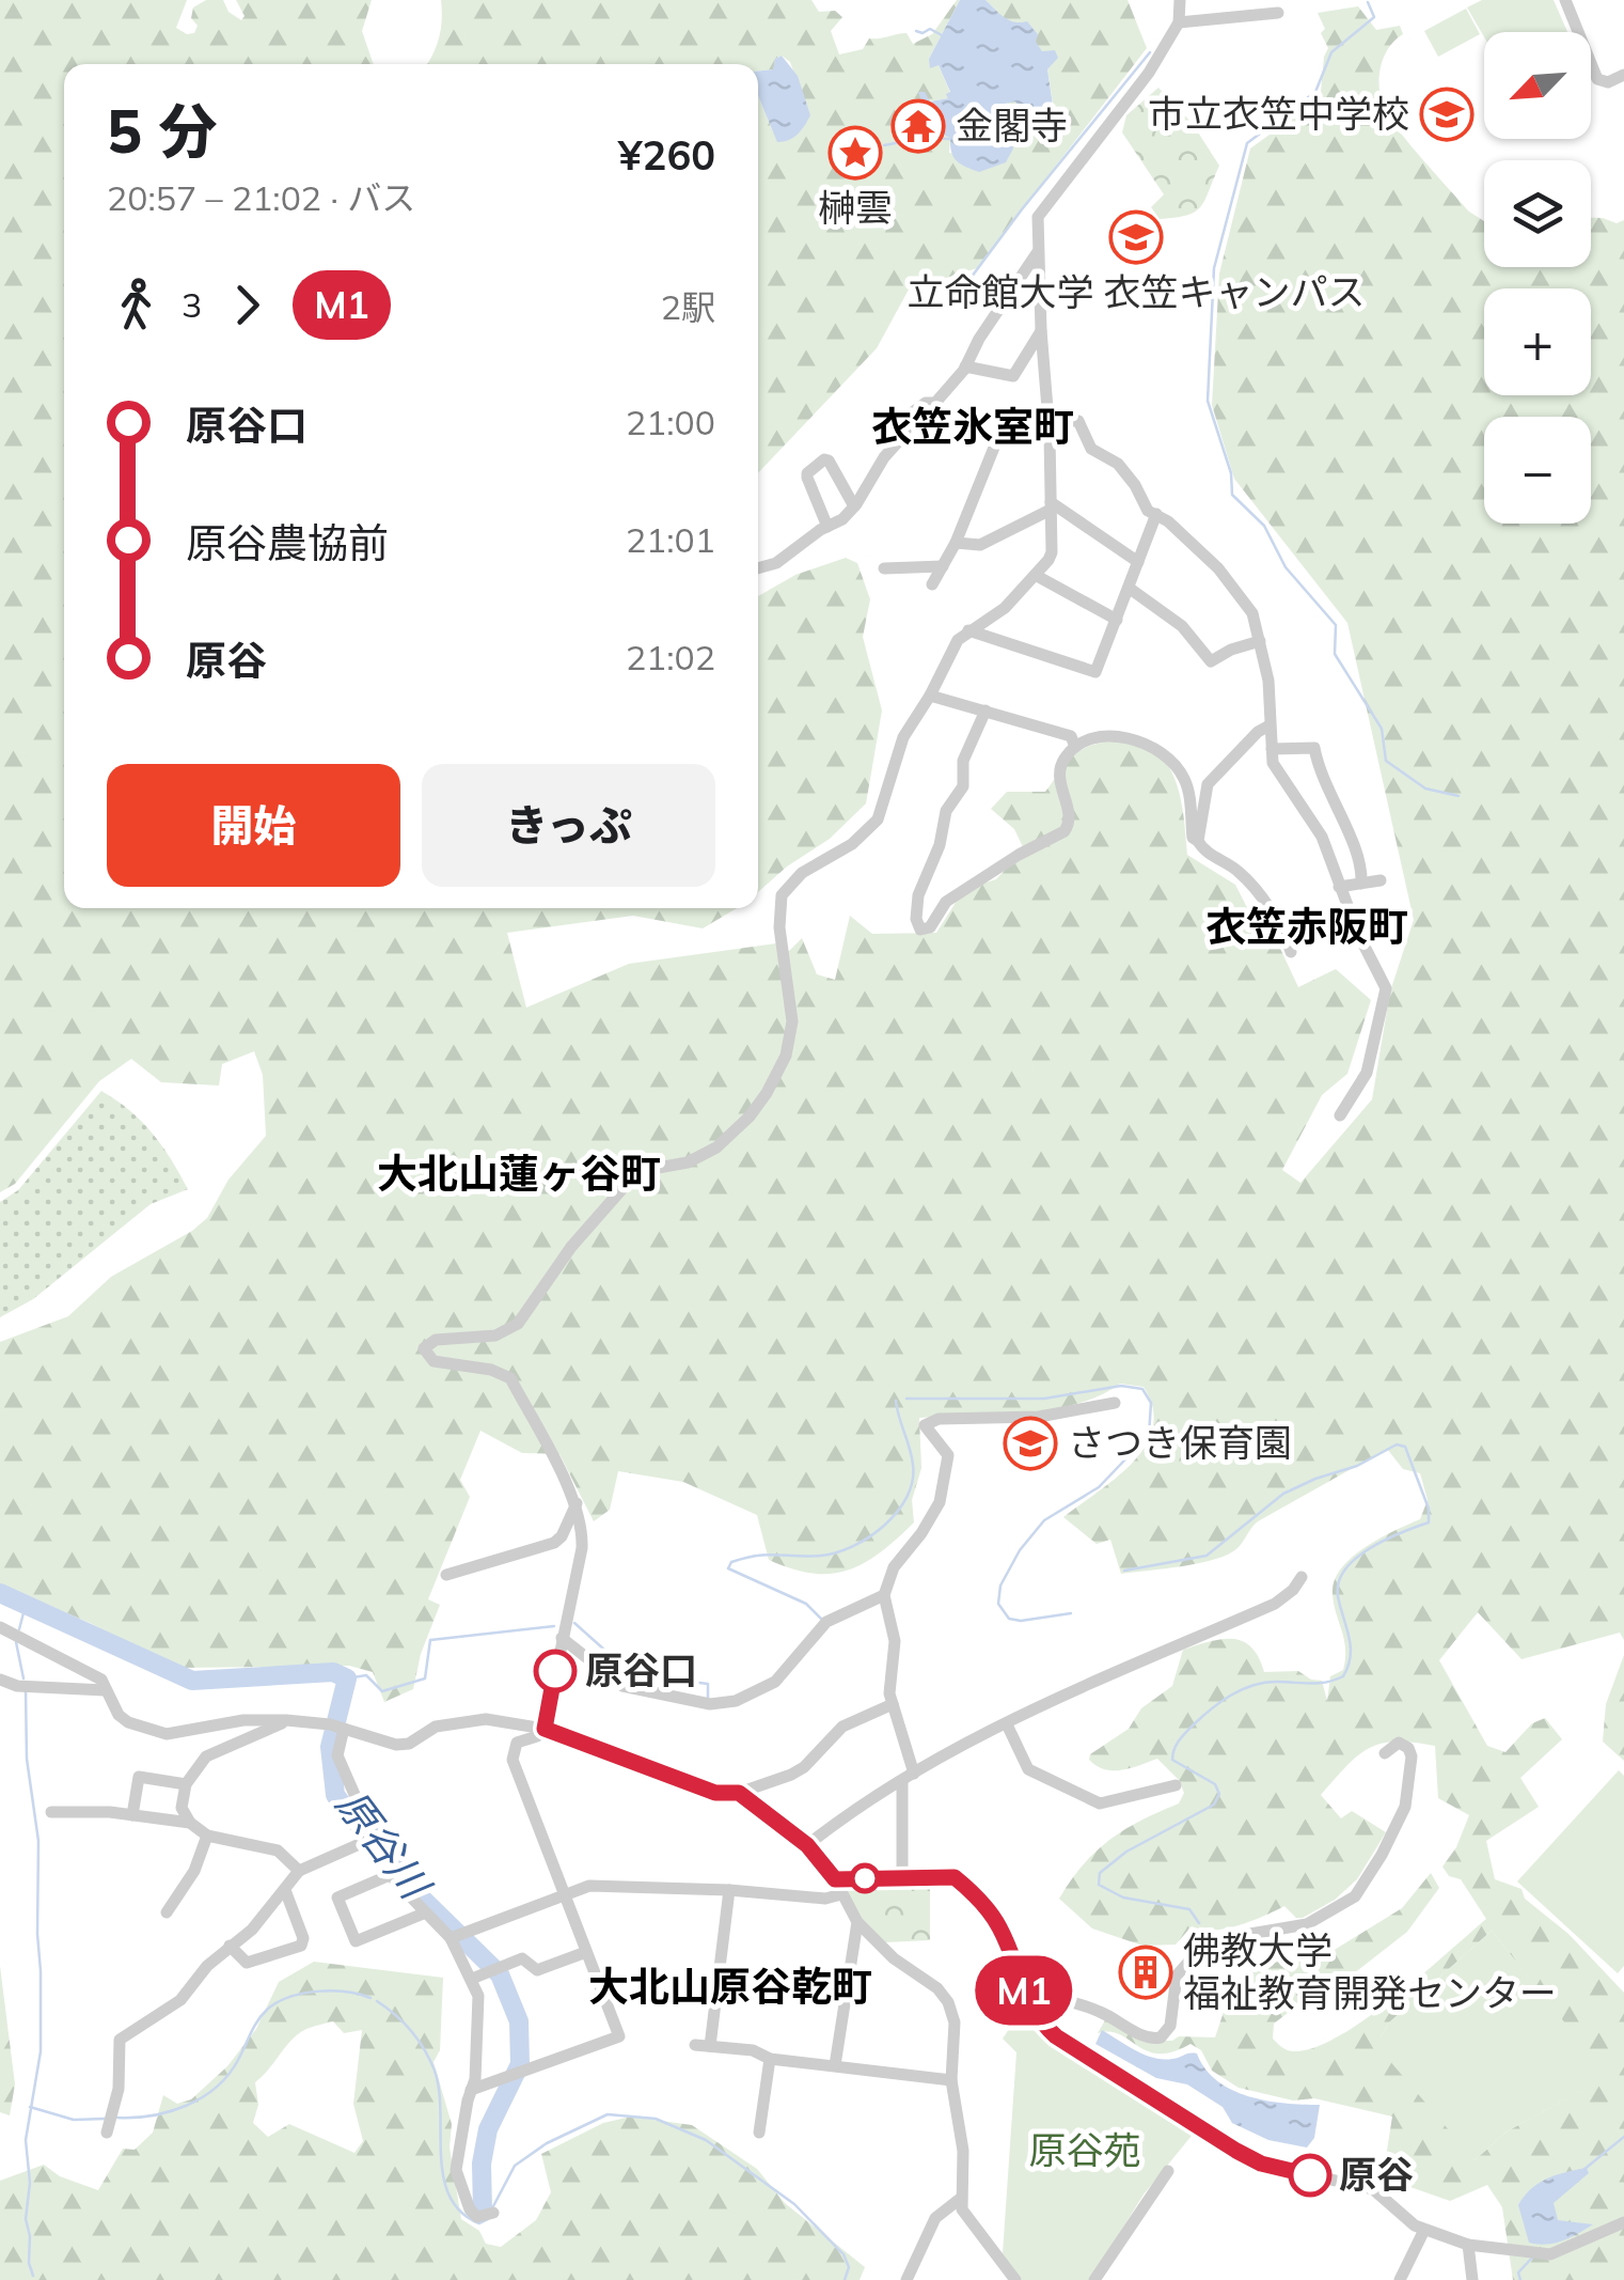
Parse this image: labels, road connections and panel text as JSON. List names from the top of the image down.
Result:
{
  "districts": [
    "衣笠氷室町",
    "衣笠赤阪町",
    "大北山蓮ヶ谷町",
    "大北山原谷乾町"
  ],
  "water": ["原谷川"],
  "parks": ["原谷苑"],
  "places": {
    "school or university": ["市立衣笠中学校", "立命館大学 衣笠キャンパス", "さつき保育園"],
    "temple": ["金閣寺"],
    "place": ["榊雲"],
    "other": ["原谷口", "原谷"],
    "building": ["佛教大学 福祉教育開発センター"]
  },
  "lines": ["bus line M1"],
  "north": "bottom left",
  "page": {
    "on_map": "M1",
    "map_buttons": ["+", "−"],
    "heading": ["5 分", "20:57 – 21:02 · バス", "¥260"],
    "legs": ["3", "M1", "2駅"],
    "list": [
      {
        "name": "原谷口",
        "value": "21:00"
      },
      {
        "name": "原谷農協前",
        "value": "21:01"
      },
      {
        "name": "原谷",
        "value": "21:02"
      }
    ],
    "buttons": ["開始", "きっぷ"]
  }
}
